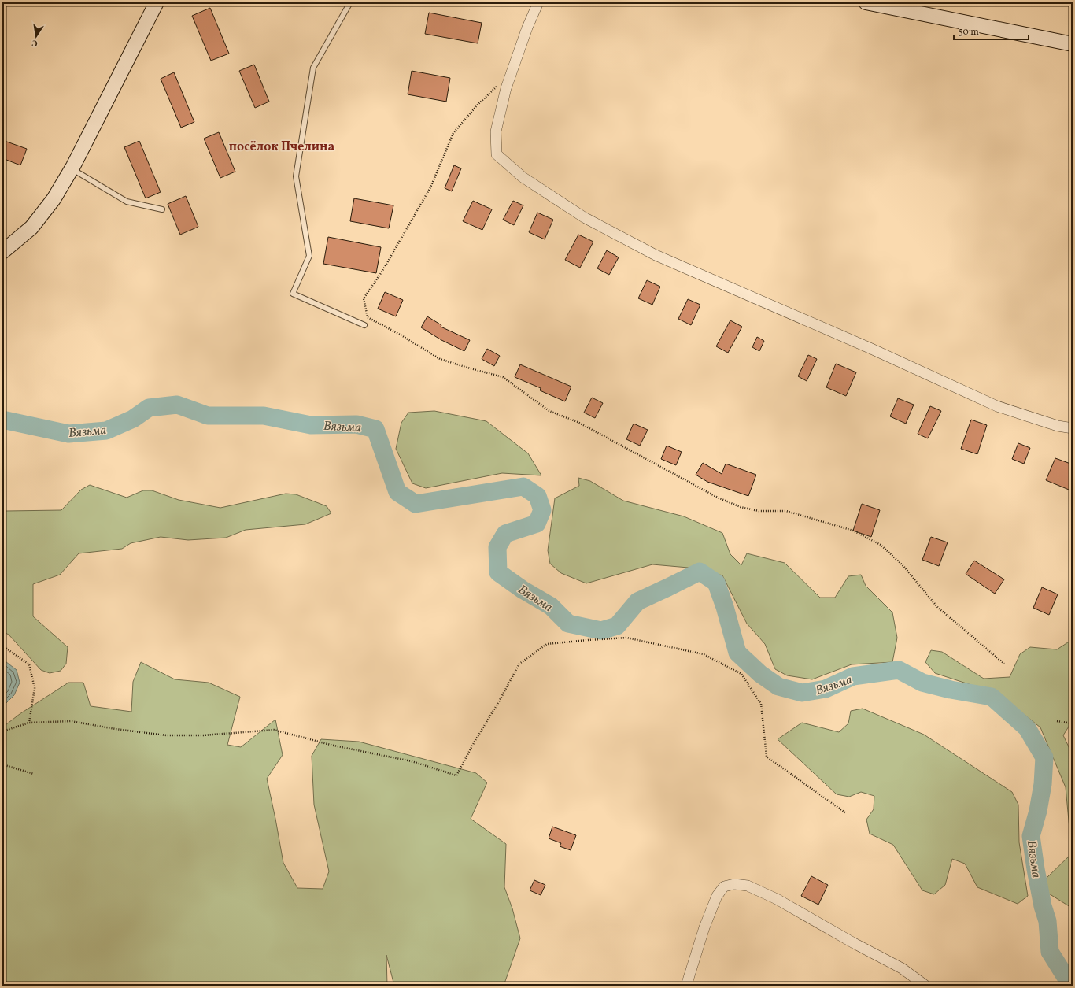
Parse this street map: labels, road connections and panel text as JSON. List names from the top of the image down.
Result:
{
  "districts": ["посёлок Пчелина"],
  "water": ["Вязьма"],
  "scale_bar": "50 m",
  "north": "bottom"
}
